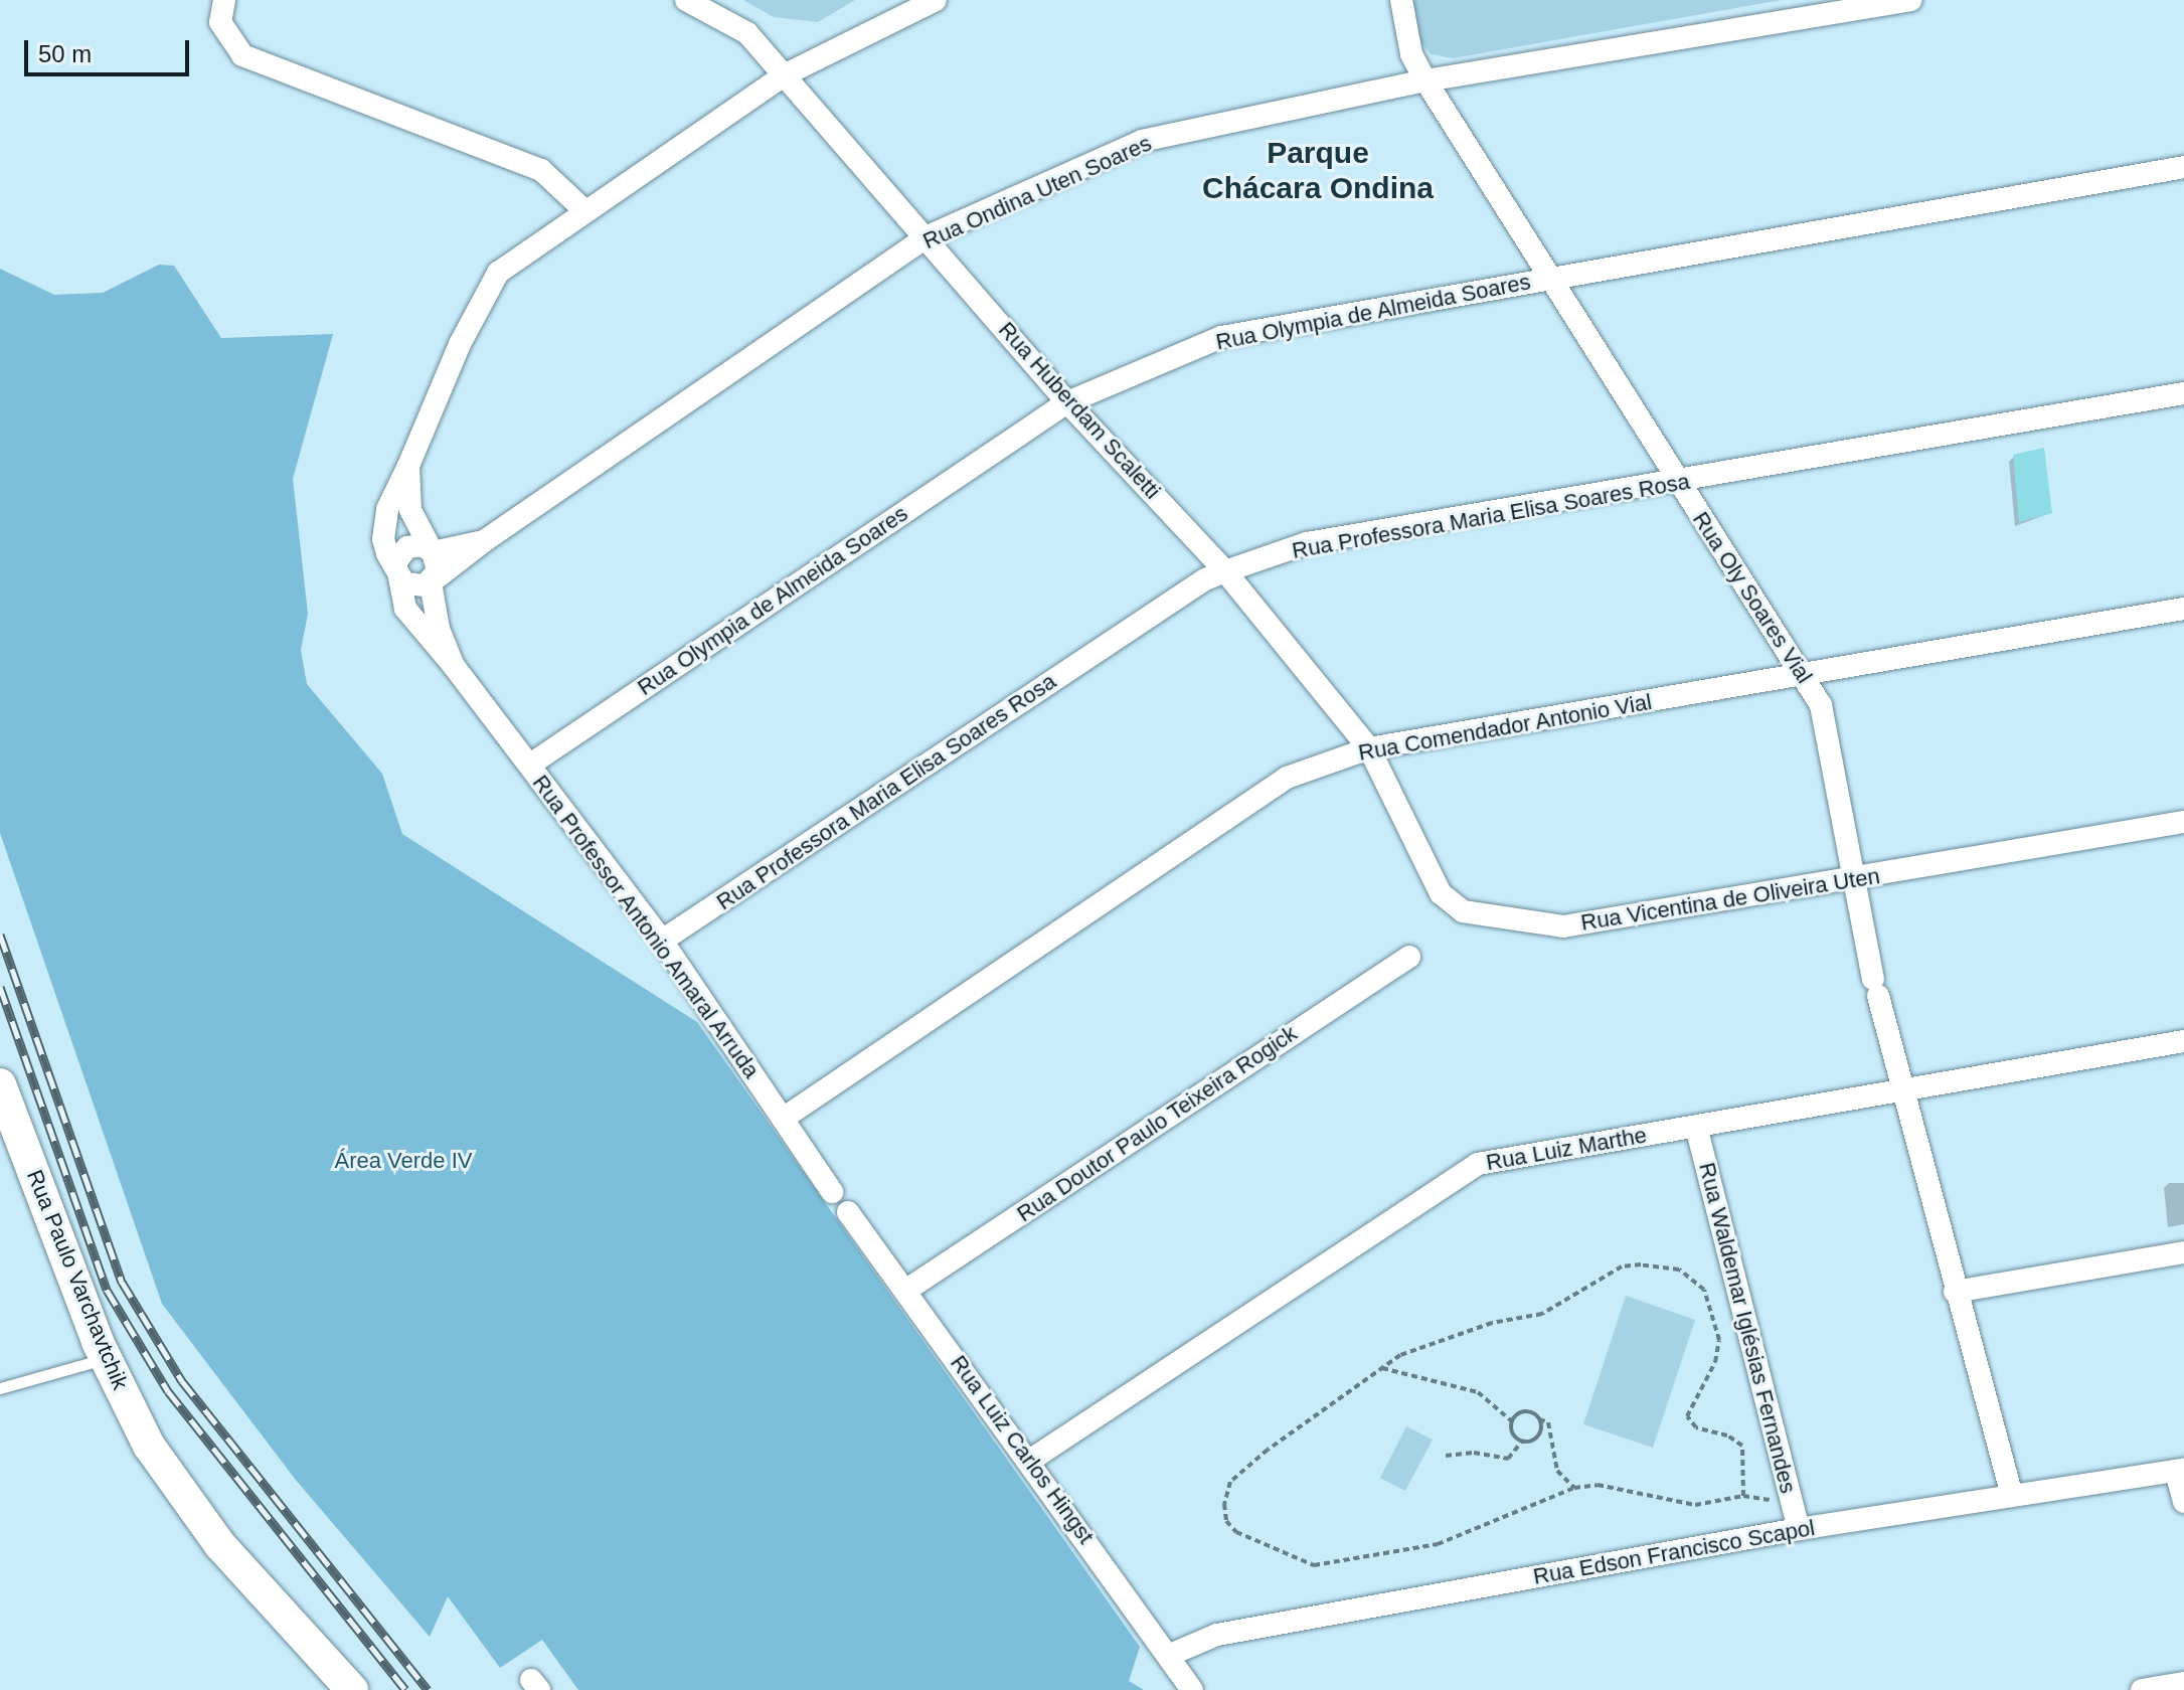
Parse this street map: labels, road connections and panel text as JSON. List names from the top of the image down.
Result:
{
  "streets": {
    "street": [
      "Rua Ondina Uten Soares",
      "Rua Olympia de Almeida Soares",
      "Rua Huberdam Scaletti",
      "Rua Professora Maria Elisa Soares Rosa",
      "Rua Oly Soares Vial",
      "Rua Comendador Antonio Vial",
      "Rua Vicentina de Oliveira Uten",
      "Rua Professor Antonio Amaral Arruda",
      "Rua Doutor Paulo Teixeira Rogick",
      "Rua Luiz Marthe",
      "Rua Paulo Varchavtchik",
      "Rua Waldemar Iglésias Fernandes",
      "Rua Luiz Carlos Hingst",
      "Rua Edson Francisco Scapol"
    ]
  },
  "crossings": [
    ["Rua Ondina Uten Soares", "Rua Huberdam Scaletti"],
    ["Rua Ondina Uten Soares", "Rua Oly Soares Vial"],
    ["Rua Olympia de Almeida Soares", "Rua Huberdam Scaletti"],
    ["Rua Olympia de Almeida Soares", "Rua Oly Soares Vial"],
    ["Rua Olympia de Almeida Soares", "Rua Professor Antonio Amaral Arruda"],
    ["Rua Huberdam Scaletti", "Rua Professora Maria Elisa Soares Rosa"],
    ["Rua Huberdam Scaletti", "Rua Comendador Antonio Vial"],
    ["Rua Huberdam Scaletti", "Rua Vicentina de Oliveira Uten"],
    ["Rua Professora Maria Elisa Soares Rosa", "Rua Oly Soares Vial"],
    ["Rua Professora Maria Elisa Soares Rosa", "Rua Professor Antonio Amaral Arruda"],
    ["Rua Oly Soares Vial", "Rua Comendador Antonio Vial"],
    ["Rua Oly Soares Vial", "Rua Vicentina de Oliveira Uten"],
    ["Rua Oly Soares Vial", "Rua Luiz Marthe"],
    ["Rua Oly Soares Vial", "Rua Edson Francisco Scapol"],
    ["Rua Comendador Antonio Vial", "Rua Vicentina de Oliveira Uten"],
    ["Rua Comendador Antonio Vial", "Rua Professor Antonio Amaral Arruda"],
    ["Rua Doutor Paulo Teixeira Rogick", "Rua Luiz Carlos Hingst"],
    ["Rua Luiz Marthe", "Rua Waldemar Iglésias Fernandes"],
    ["Rua Luiz Marthe", "Rua Luiz Carlos Hingst"],
    ["Rua Waldemar Iglésias Fernandes", "Rua Edson Francisco Scapol"],
    ["Rua Luiz Carlos Hingst", "Rua Edson Francisco Scapol"]
  ],
  "districts": ["Parque Chácara Ondina"],
  "parks": ["Área Verde IV"],
  "scale_bar": "50 m"
}
